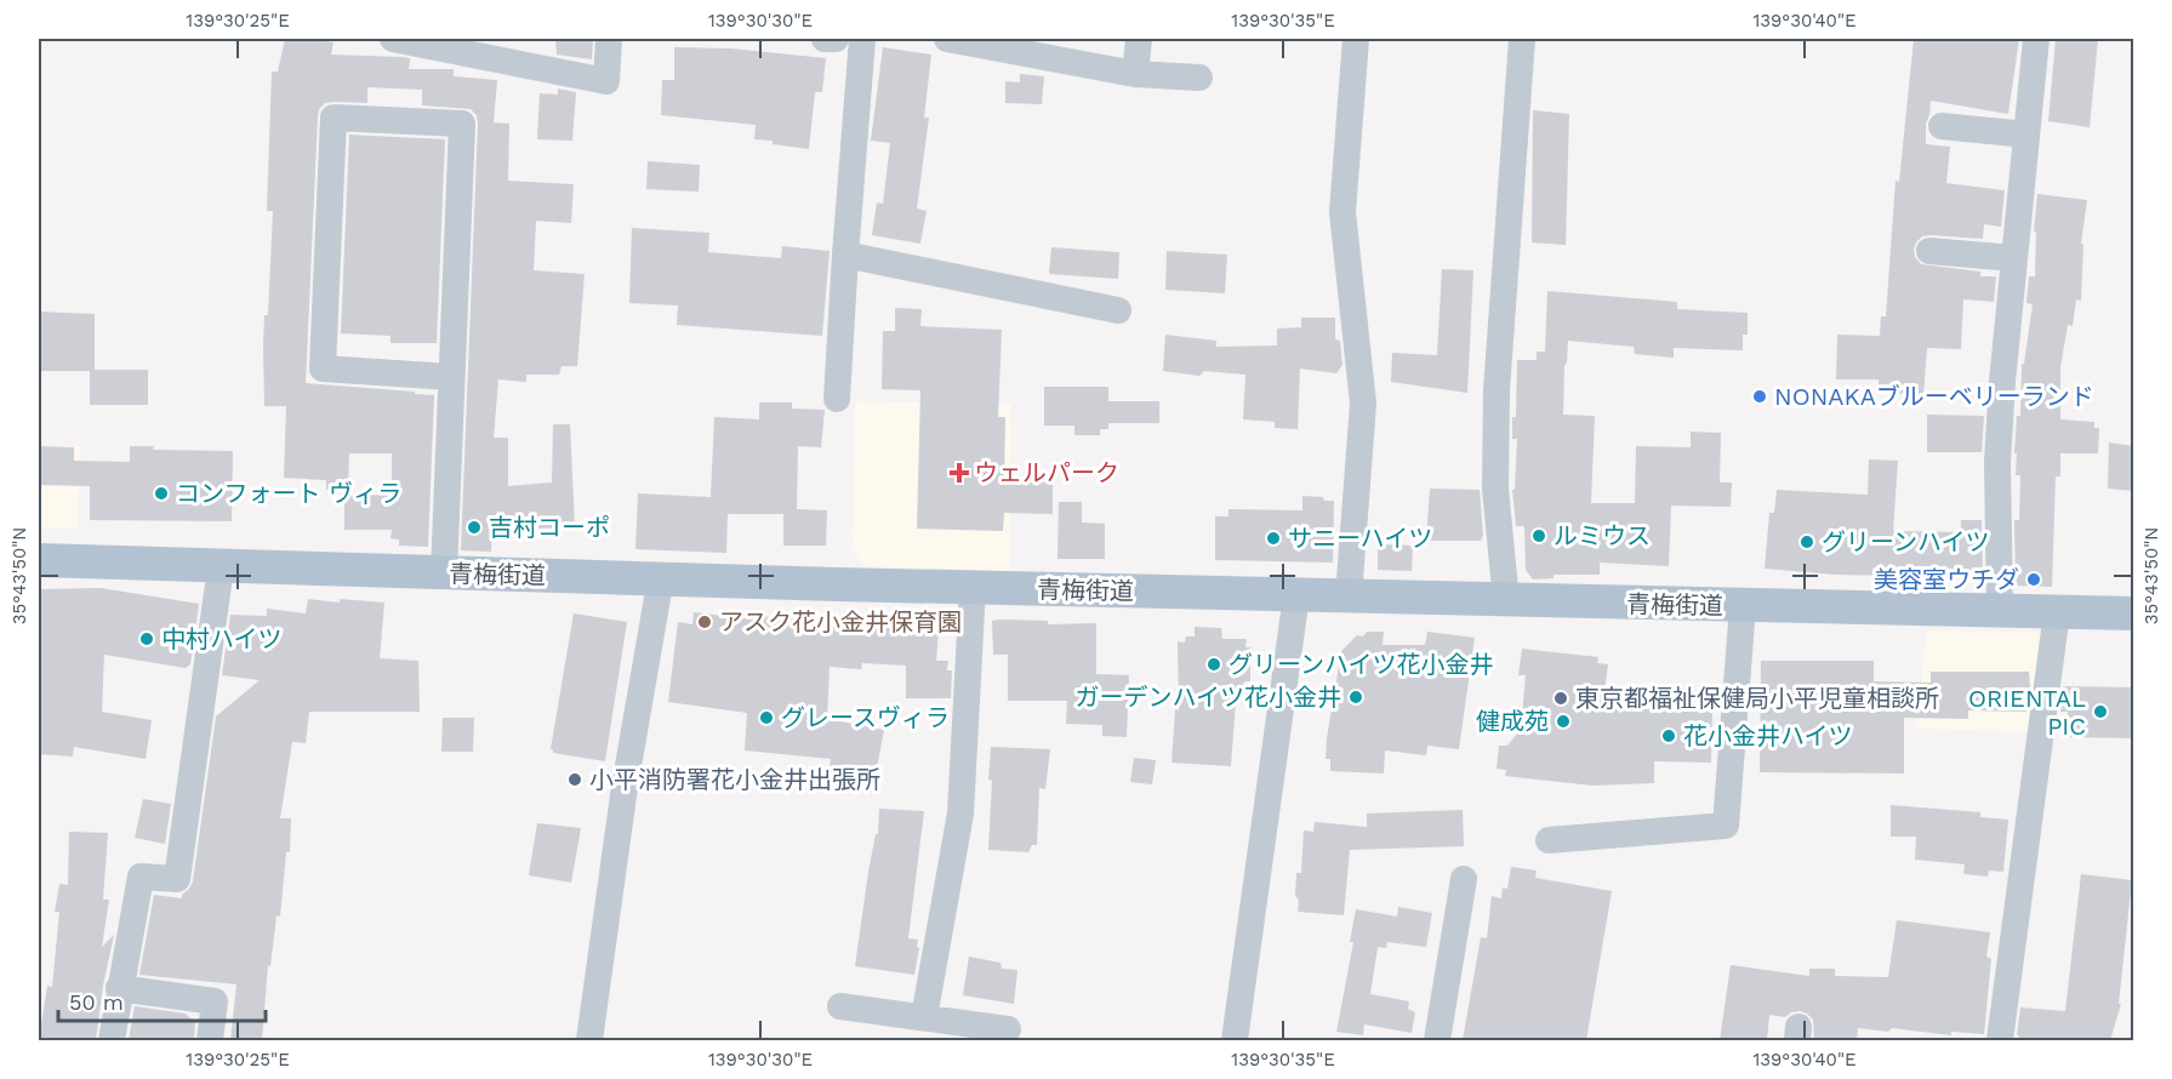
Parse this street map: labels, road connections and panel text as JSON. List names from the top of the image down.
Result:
{
  "streets": {
    "main road": ["青梅街道"]
  },
  "places": {
    "other": [
      "NONAKAブルーベリーランド",
      "コンフォート ヴィラ",
      "吉村コーポ",
      "ルミウス",
      "サニーハイツ",
      "グリーンハイツ",
      "美容室ウチダ",
      "アスク花小金井保育園",
      "中村ハイツ",
      "グリーンハイツ花小金井",
      "ガーデンハイツ花小金井",
      "東京都福祉保健局小平児童相談所",
      "ORIENTAL PIC",
      "グレースヴィラ",
      "健成苑",
      "花小金井ハイツ",
      "小平消防署花小金井出張所"
    ],
    "health": ["ウェルパーク"]
  },
  "scale_bar": "50 m",
  "coordinates": [
    "139°30'25\"E",
    "139°30'30\"E",
    "139°30'35\"E",
    "139°30'40\"E",
    "35°43'50\"N"
  ]
}
